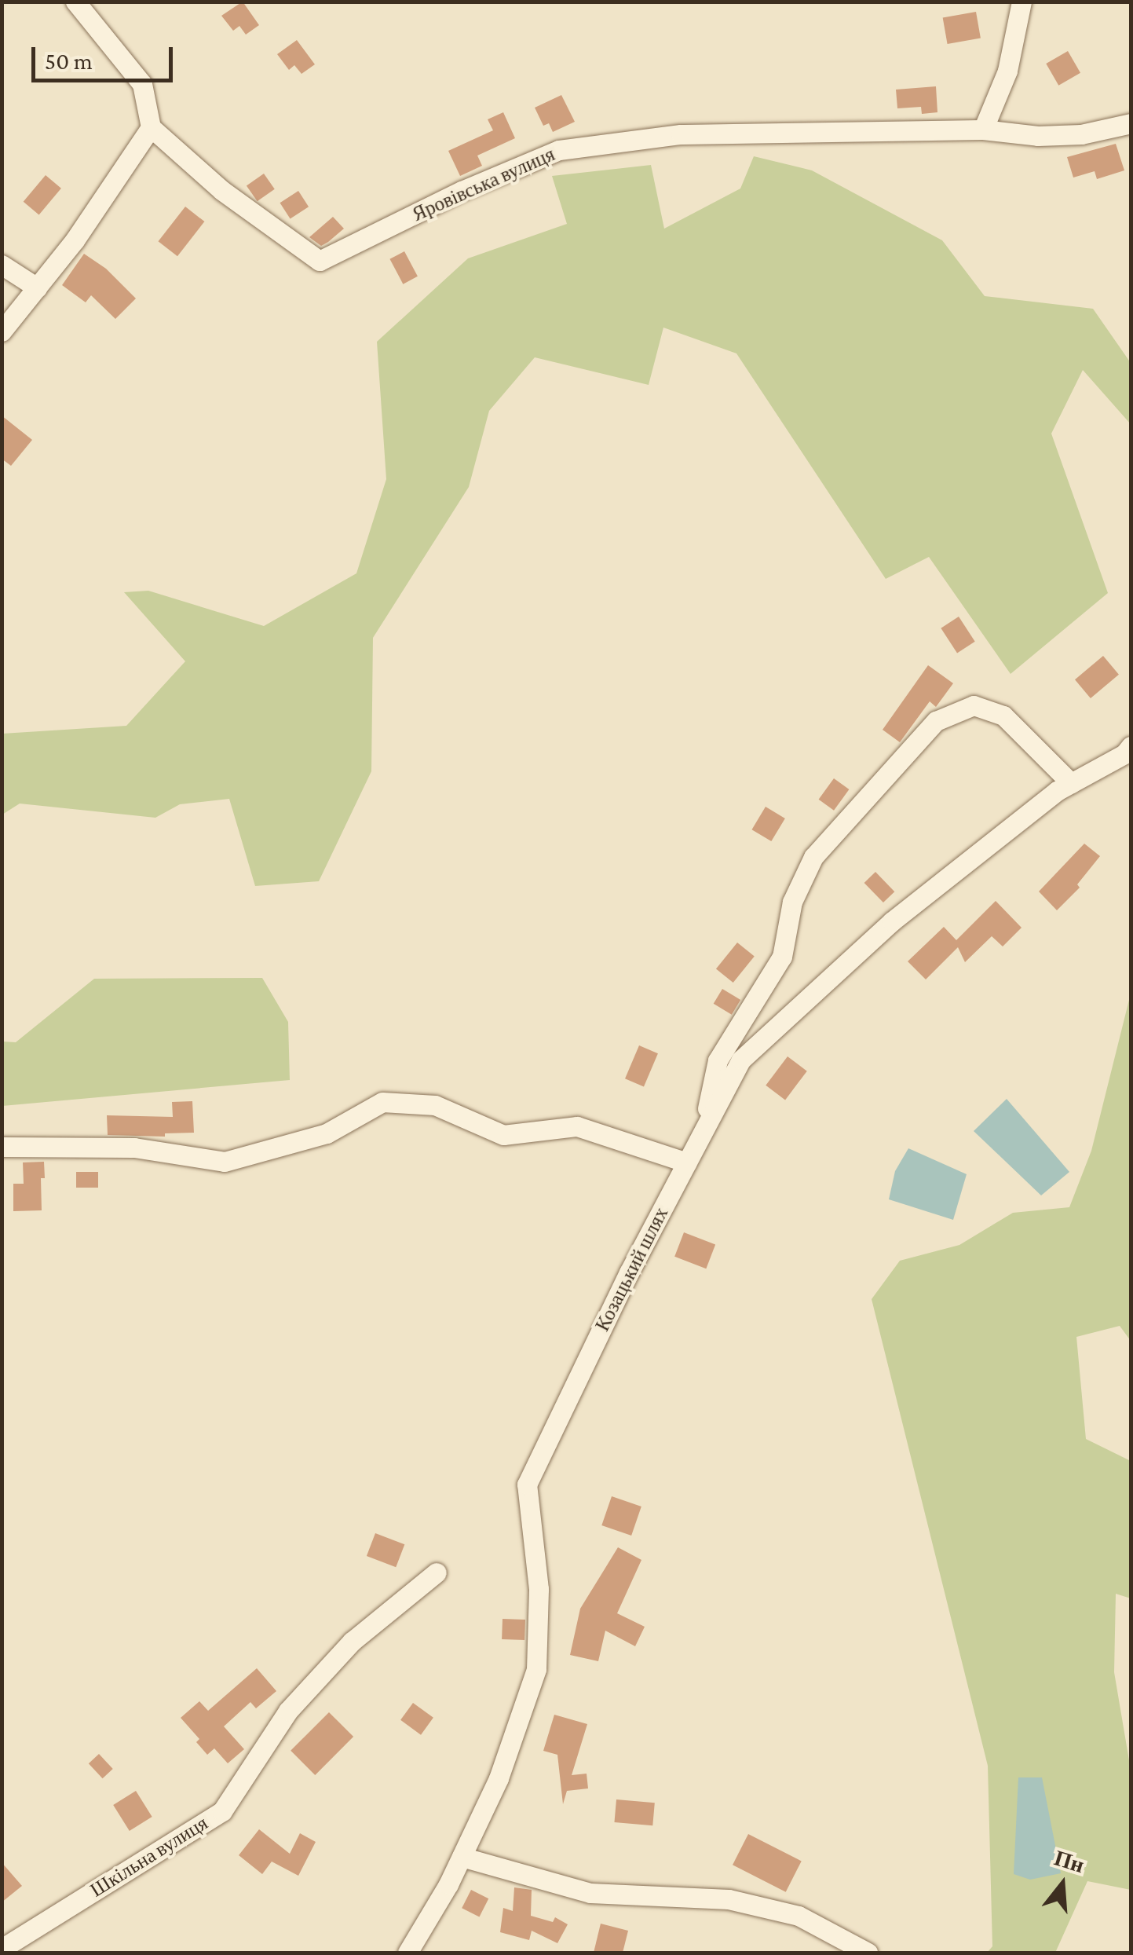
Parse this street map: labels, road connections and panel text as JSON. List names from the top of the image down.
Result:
{
  "streets": {
    "street": ["Яровівська вулиця", "Козацький шлях", "Шкільна вулиця"]
  },
  "scale_bar": "50 m",
  "north": "top"
}
